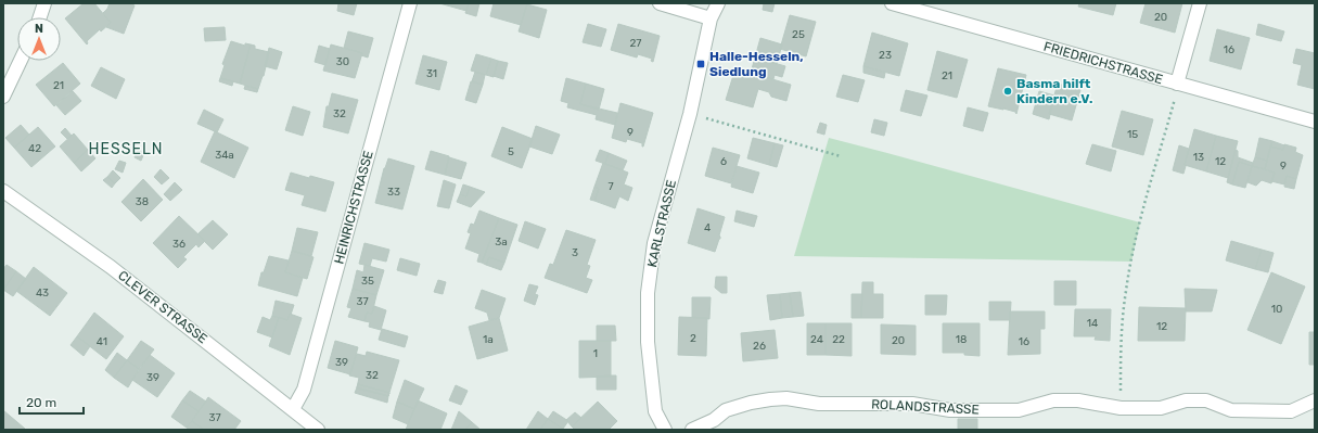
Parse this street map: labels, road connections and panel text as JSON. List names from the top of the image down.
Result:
{
  "streets": {
    "street": [
      "FRIEDRICHSTRASSE",
      "HEINRICHSTRASSE",
      "KARLSTRASSE",
      "CLEVER STRASSE",
      "ROLANDSTRASSE"
    ]
  },
  "crossings": [
    ["HEINRICHSTRASSE", "CLEVER STRASSE"]
  ],
  "districts": ["HESSELN"],
  "places": {
    "transit": ["Halle-Hesseln, Siedlung"],
    "other": ["Basma hilft Kindern e.V."]
  },
  "house_numbers": [
    "20",
    "25",
    "27",
    "16",
    "23",
    "30",
    "31",
    "21",
    "21",
    "32",
    "9",
    "15",
    "42",
    "5",
    "34a",
    "13",
    "6",
    "12",
    "9",
    "7",
    "33",
    "38",
    "4",
    "3a",
    "36",
    "3",
    "35",
    "43",
    "37",
    "10",
    "14",
    "12",
    "2",
    "1a",
    "24",
    "22",
    "18",
    "20",
    "41",
    "16",
    "26",
    "1",
    "39",
    "32",
    "39",
    "37"
  ],
  "scale_bar": "20 m",
  "north": "top"
}
